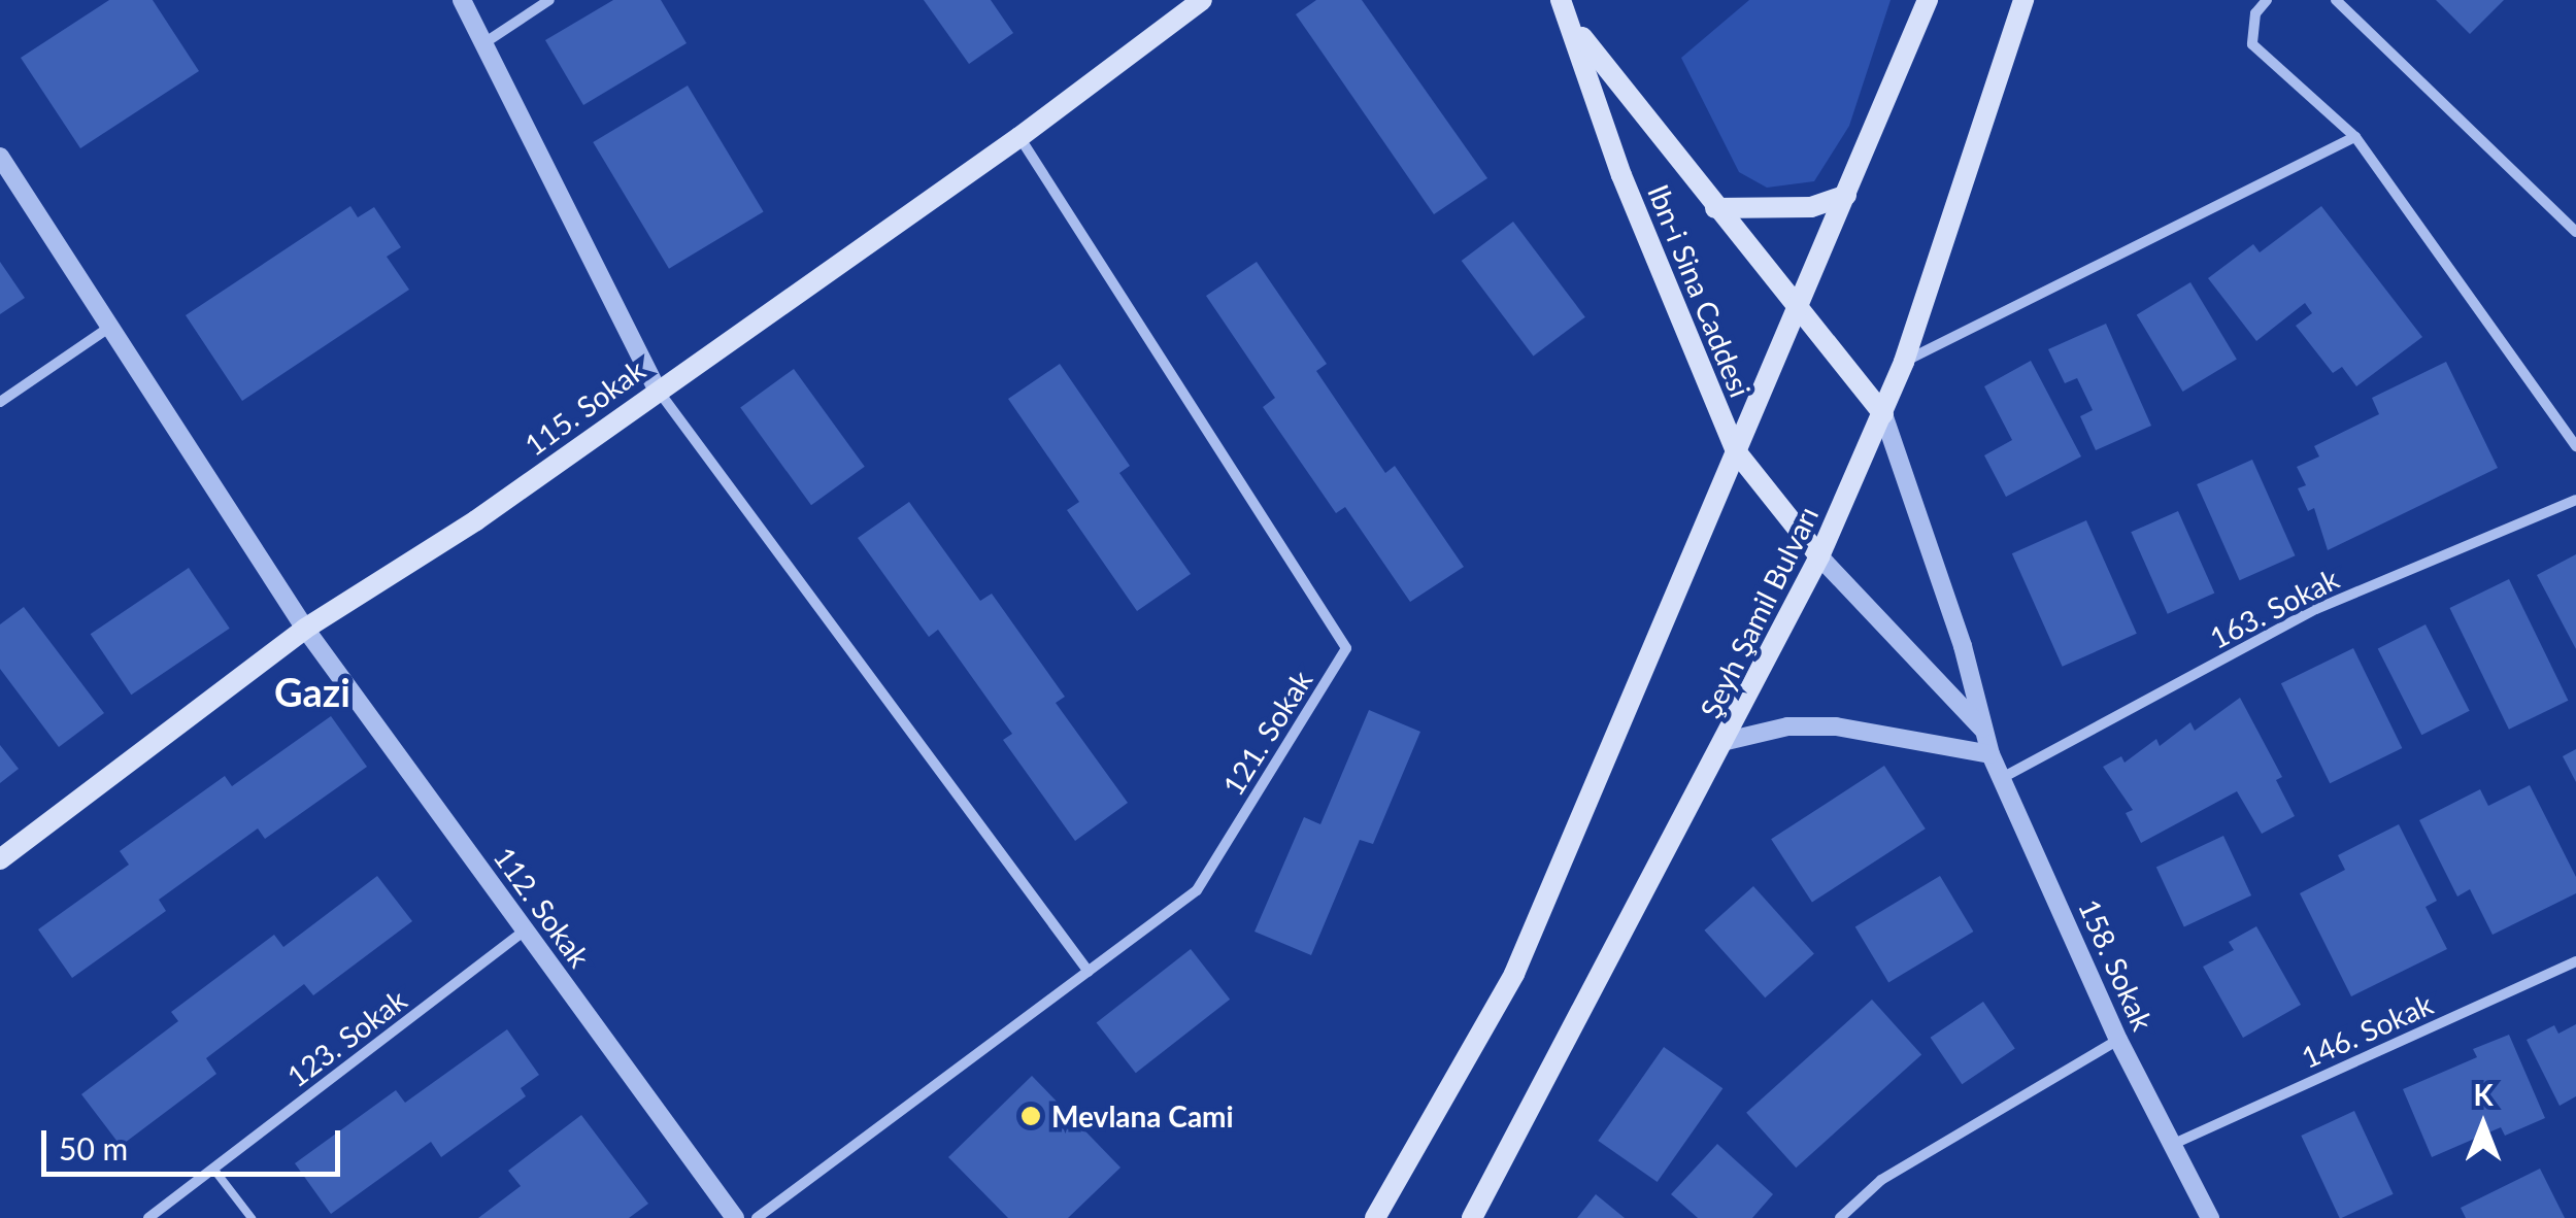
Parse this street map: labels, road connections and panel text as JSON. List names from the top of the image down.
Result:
{
  "streets": {
    "main road": ["Ibn-i Sina Caddesi", "115. Sokak", "Şeyh Şamil Bulvarı"],
    "street": [
      "163. Sokak",
      "121. Sokak",
      "112. Sokak",
      "158. Sokak",
      "146. Sokak",
      "123. Sokak"
    ]
  },
  "crossings": [
    ["Ibn-i Sina Caddesi", "Şeyh Şamil Bulvarı"],
    ["Ibn-i Sina Caddesi", "158. Sokak"],
    ["115. Sokak", "121. Sokak"],
    ["115. Sokak", "112. Sokak"],
    ["163. Sokak", "158. Sokak"],
    ["Şeyh Şamil Bulvarı", "158. Sokak"],
    ["112. Sokak", "123. Sokak"],
    ["158. Sokak", "146. Sokak"]
  ],
  "districts": ["Gazi"],
  "places": ["Mevlana Cami"],
  "scale_bar": "50 m",
  "north": "top"
}
